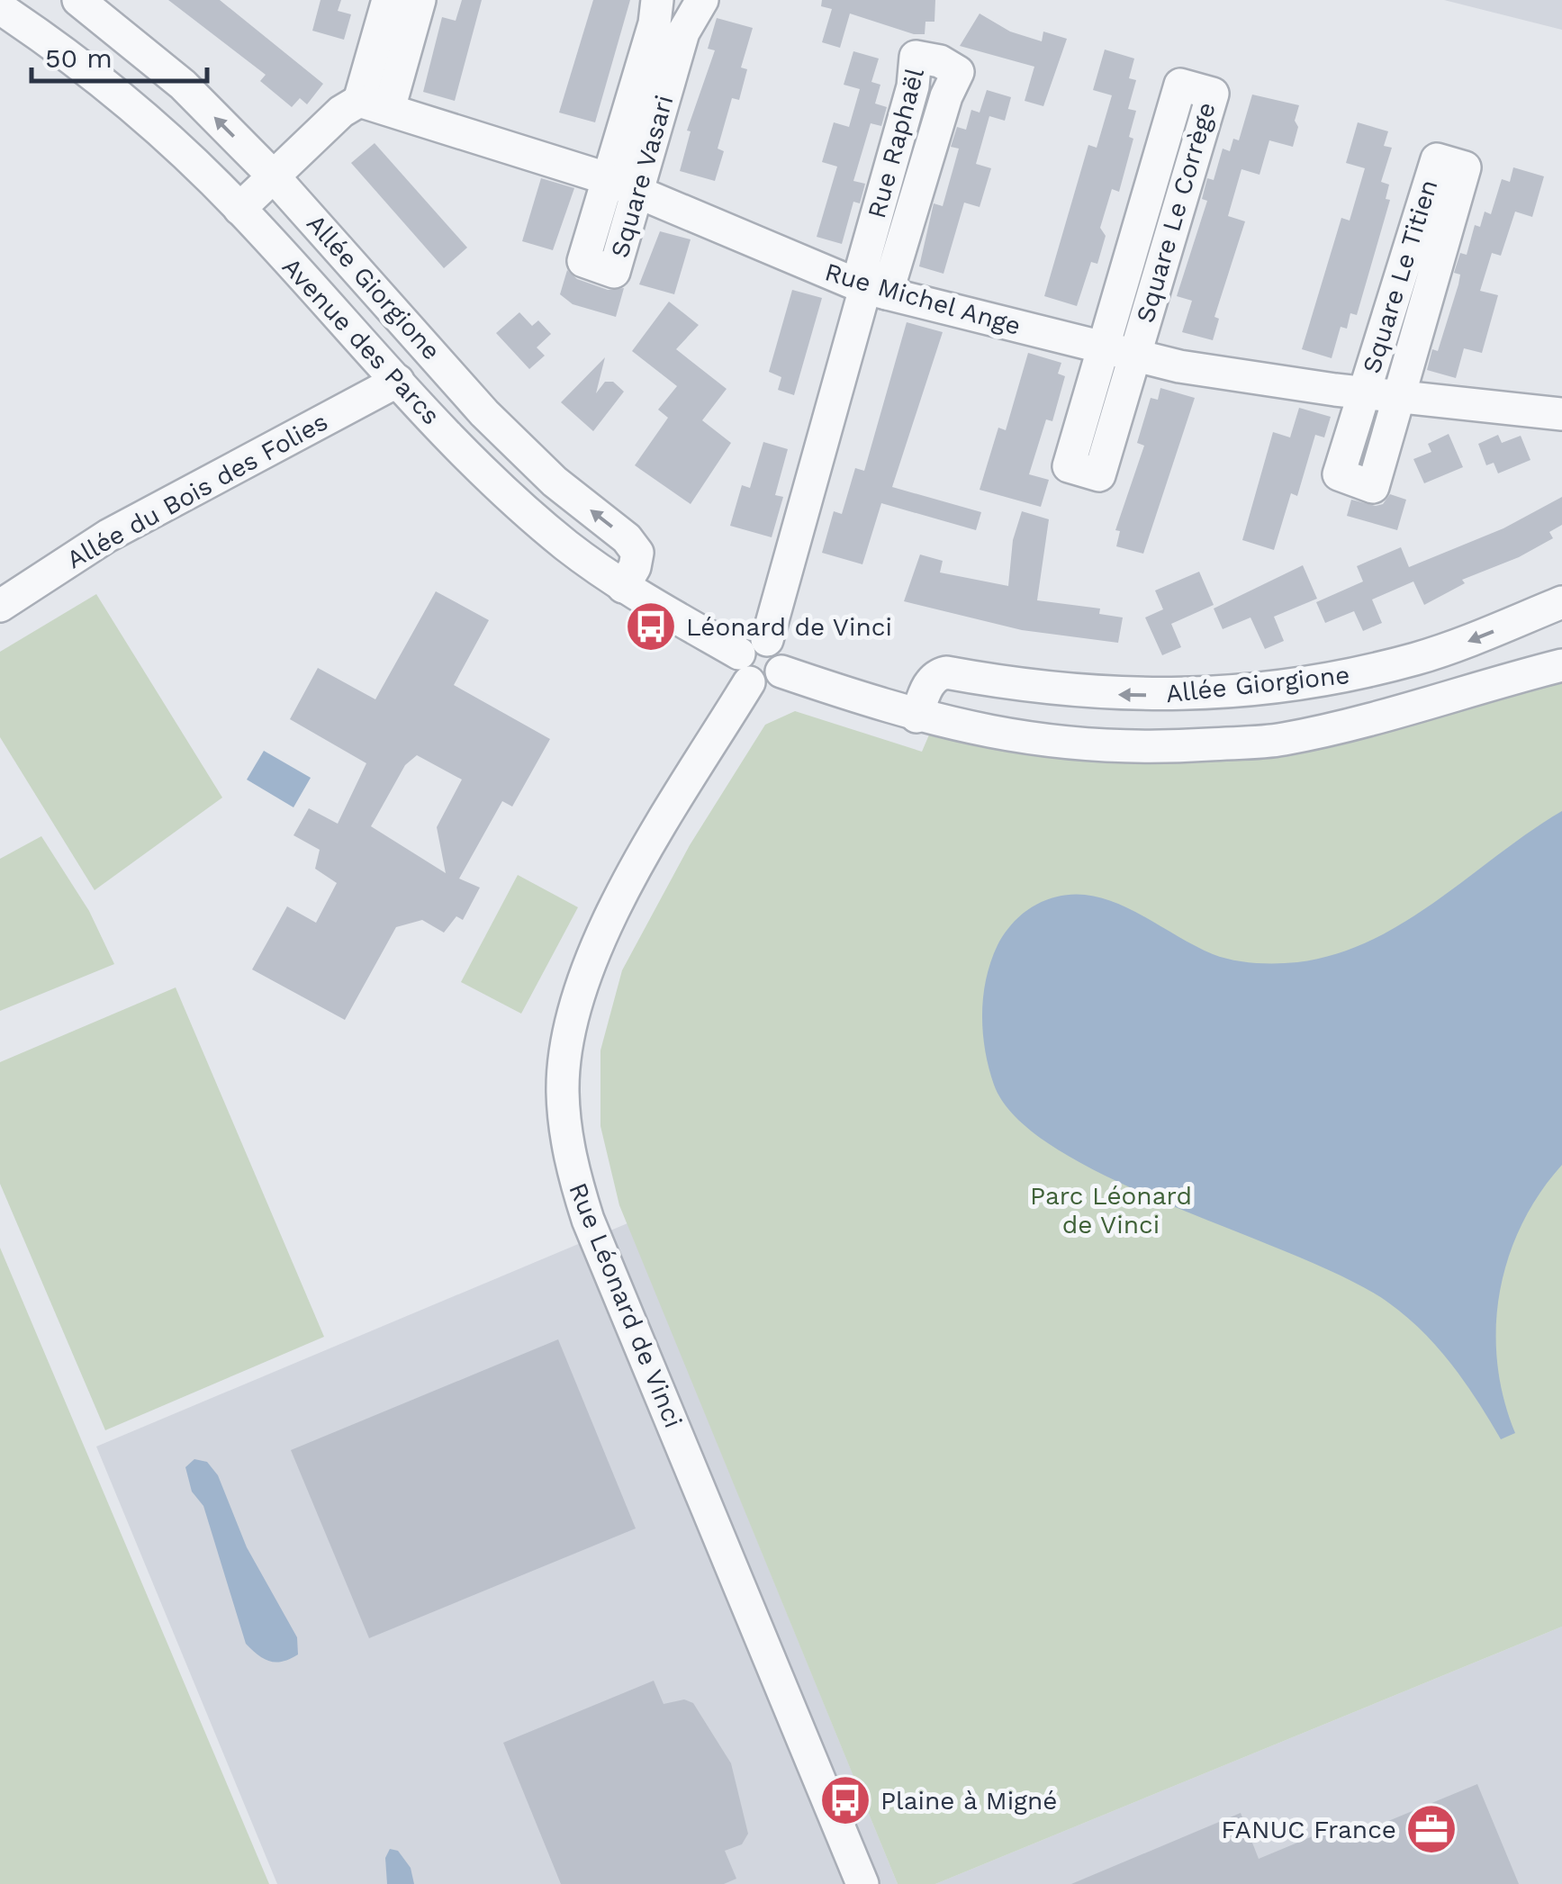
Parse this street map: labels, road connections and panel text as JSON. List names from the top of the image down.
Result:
{
  "streets": {
    "street": [
      "Rue Raphaël",
      "Square Vasari",
      "Square Le Corrège",
      "Square Le Titien",
      "Allée Giorgione",
      "Rue Michel Ange",
      "Avenue des Parcs",
      "Allée du Bois des Folies",
      "Rue Léonard de Vinci"
    ]
  },
  "crossings": [
    ["Rue Raphaël", "Rue Michel Ange"],
    ["Rue Raphaël", "Avenue des Parcs"],
    ["Rue Raphaël", "Rue Léonard de Vinci"],
    ["Square Vasari", "Rue Michel Ange"],
    ["Square Le Corrège", "Rue Michel Ange"],
    ["Square Le Titien", "Rue Michel Ange"],
    ["Allée Giorgione", "Avenue des Parcs"],
    ["Avenue des Parcs", "Allée du Bois des Folies"],
    ["Avenue des Parcs", "Rue Léonard de Vinci"]
  ],
  "one_way": ["Allée Giorgione"],
  "parks": ["Parc Léonard de Vinci"],
  "places": {
    "bus stop": ["Léonard de Vinci", "Plaine à Migné"],
    "office": ["FANUC France"]
  },
  "scale_bar": "50 m"
}
